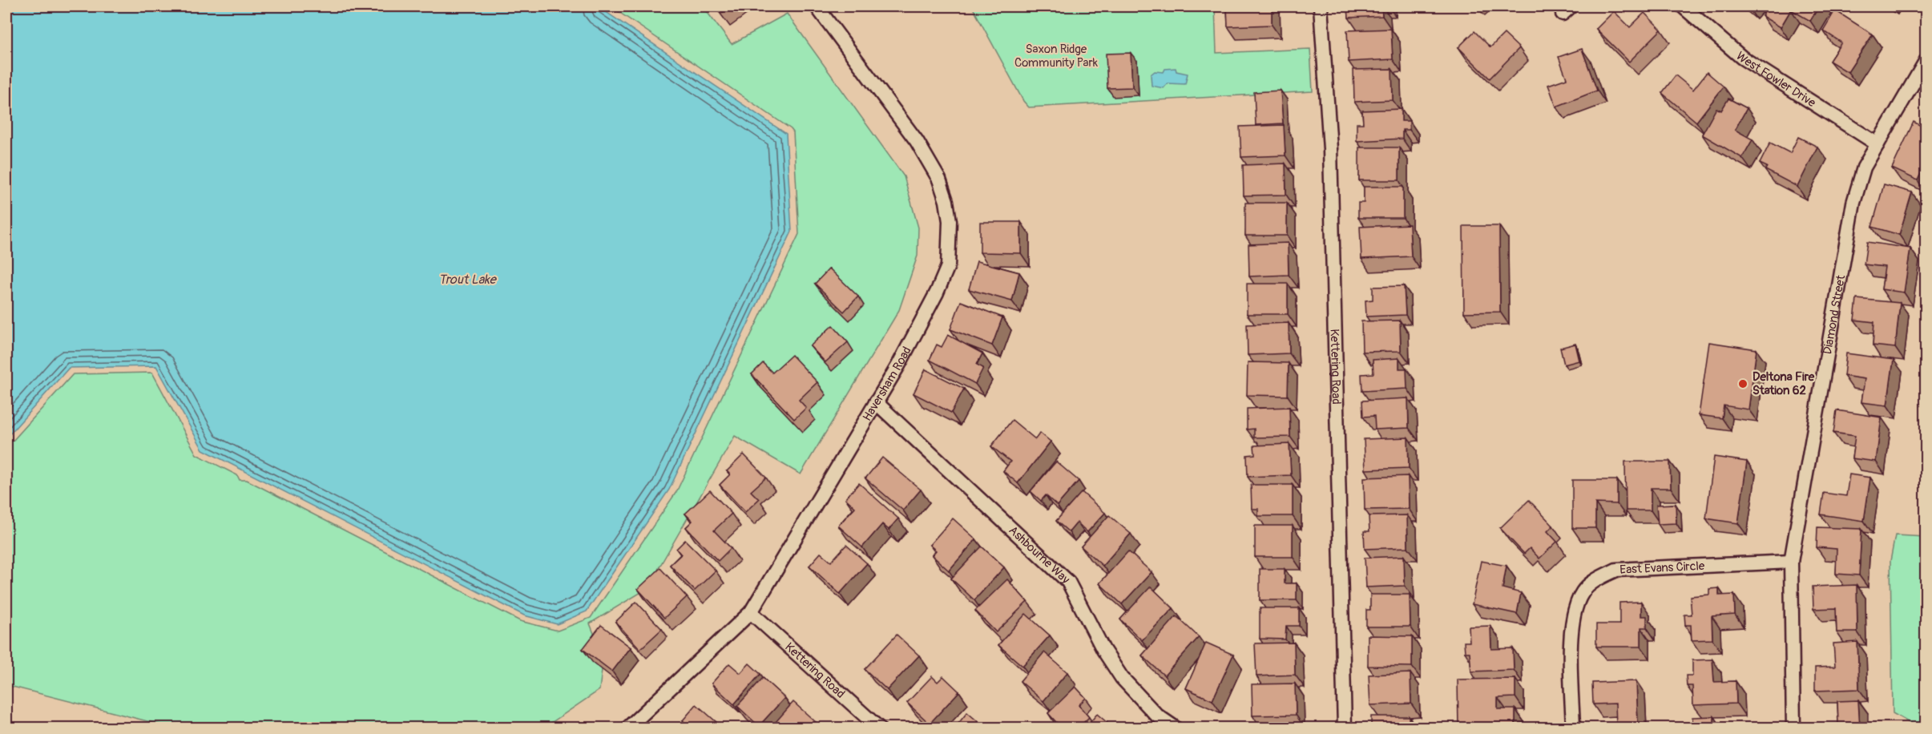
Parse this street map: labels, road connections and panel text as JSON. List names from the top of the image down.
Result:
{
  "streets": {
    "street": [
      "West Fowler Drive",
      "Diamond Street",
      "Kettering Road",
      "Haversham Road",
      "Ashbourne Way",
      "East Evans Circle"
    ]
  },
  "crossings": [
    ["West Fowler Drive", "Diamond Street"],
    ["Diamond Street", "East Evans Circle"],
    ["Kettering Road", "Haversham Road"],
    ["Haversham Road", "Ashbourne Way"]
  ],
  "water": ["Trout Lake"],
  "parks": ["Saxon Ridge Community Park"],
  "places": ["Deltona Fire Station 62"]
}
